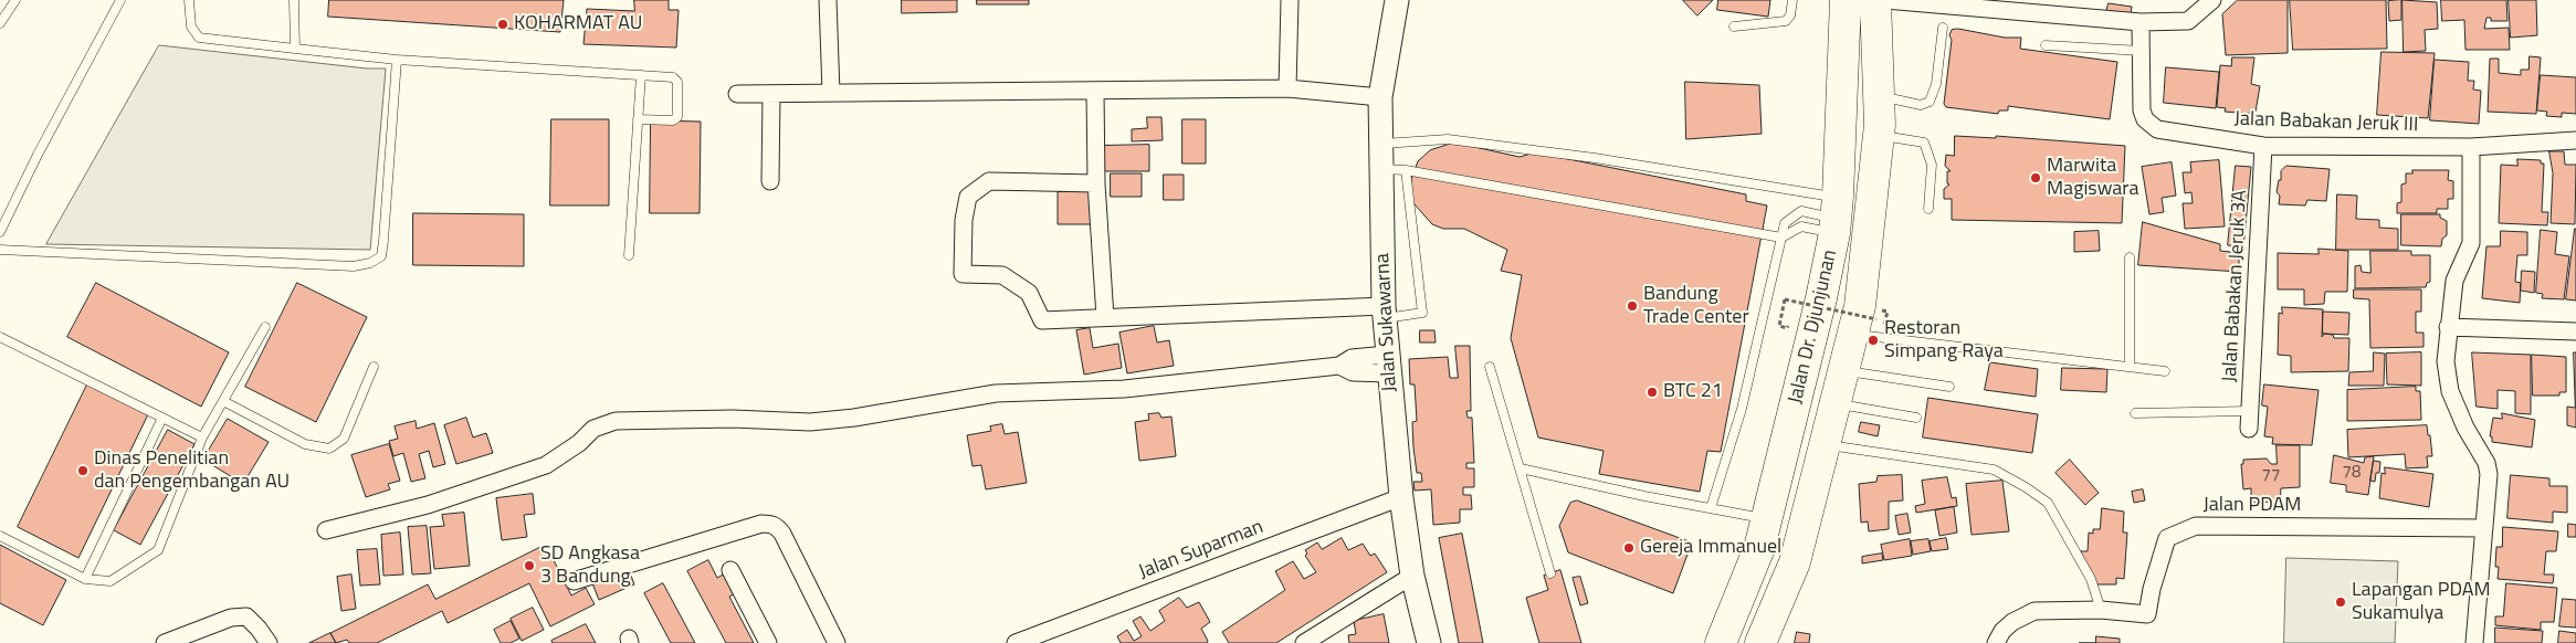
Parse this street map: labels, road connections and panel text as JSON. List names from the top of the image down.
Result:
{
  "streets": {
    "highway": ["Jalan Dr. Djunjunan"],
    "street": [
      "Jalan Babakan Jeruk III",
      "Jalan Babakan Jeruk 3A",
      "Jalan Sukawarna",
      "Jalan PDAM",
      "Jalan Suparman"
    ]
  },
  "crossings": [
    ["Jalan Babakan Jeruk III", "Jalan Babakan Jeruk 3A"],
    ["Jalan Sukawarna", "Jalan Suparman"]
  ],
  "places": [
    "KOHARMAT AU",
    "Marwita Magiswara",
    "Bandung Trade Center",
    "Restoran Simpang Raya",
    "BTC 21",
    "Dinas Penelitian dan Pengembangan AU",
    "Gereja Immanuel",
    "SD Angkasa 3 Bandung",
    "Lapangan PDAM Sukamulya"
  ],
  "house_numbers": ["78", "77"]
}
